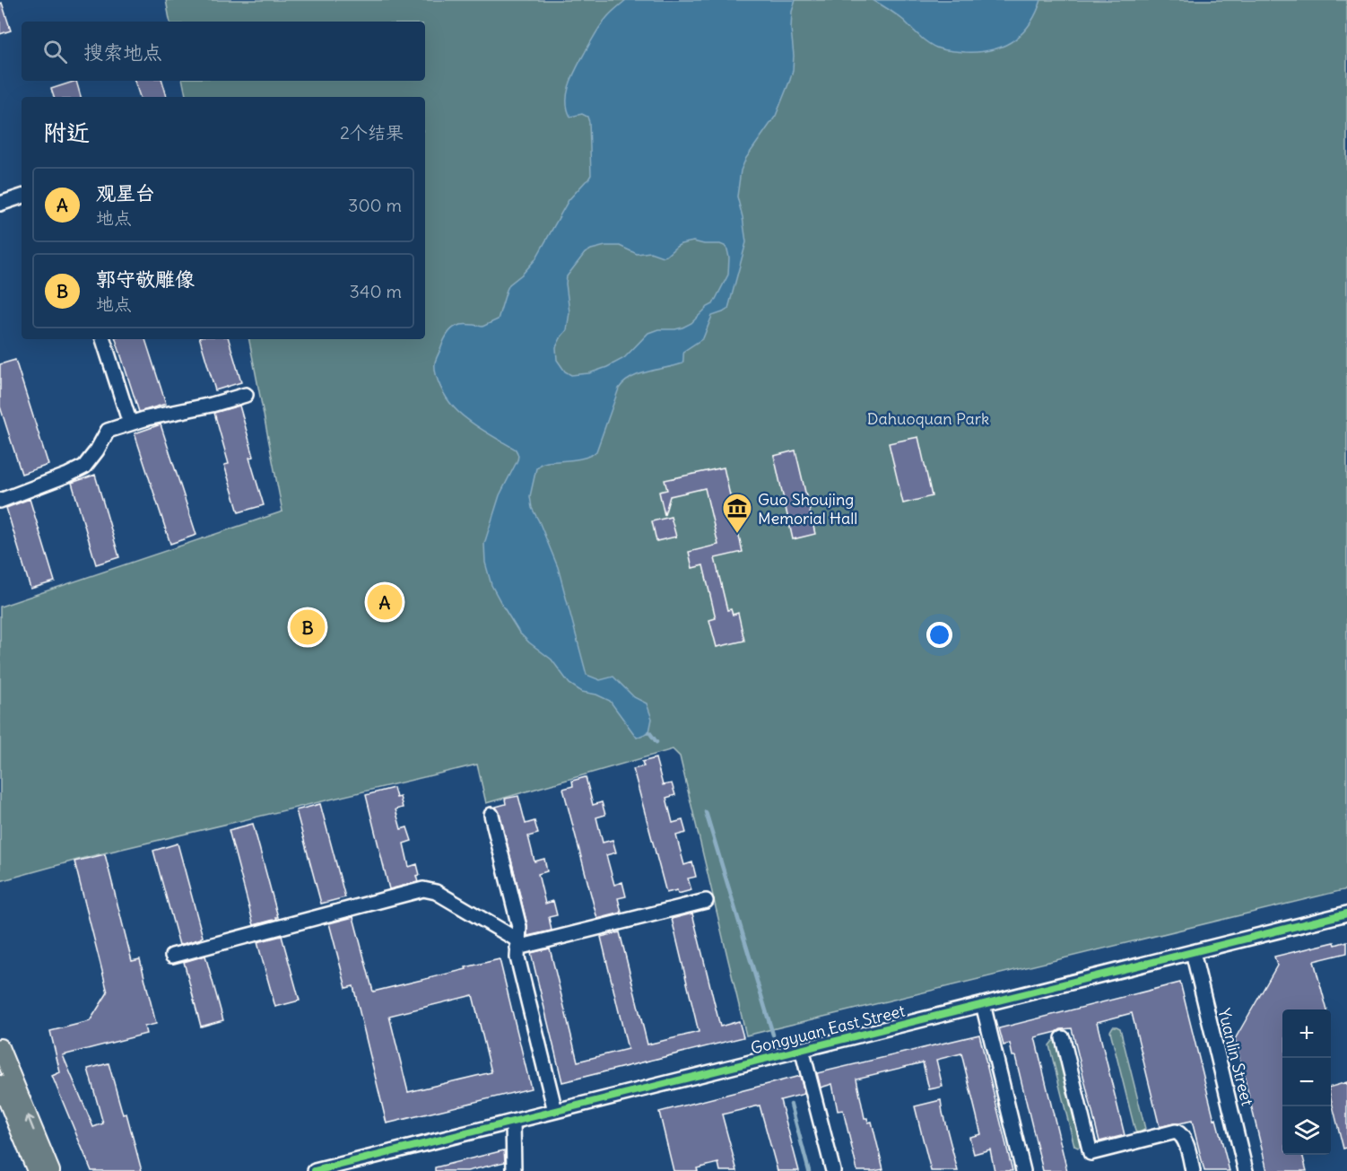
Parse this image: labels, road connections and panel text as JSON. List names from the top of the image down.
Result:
{
  "streets": {
    "street": ["Gongyuan East Street", "Yuanlin Street"]
  },
  "crossings": [
    ["Gongyuan East Street", "Yuanlin Street"]
  ],
  "parks": ["Dahuoquan Park"],
  "places": {
    "museum": ["Guo Shoujing Memorial Hall"]
  },
  "page": {
    "search": "搜索地点",
    "heading": ["附近", "2个结果"],
    "list": [
      {
        "mark": "A",
        "name": "观星台",
        "note": "地点",
        "value": "300 m"
      },
      {
        "mark": "B",
        "name": "郭守敬雕像",
        "note": "地点",
        "value": "340 m"
      }
    ],
    "pins": ["A", "B"],
    "map_buttons": ["+", "−"]
  }
}
